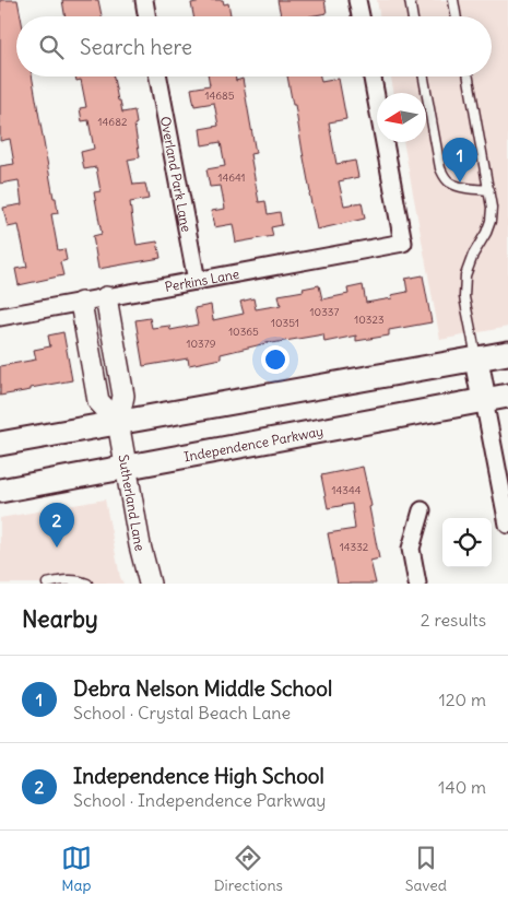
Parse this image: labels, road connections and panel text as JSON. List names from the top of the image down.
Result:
{
  "streets": {
    "main road": ["Independence Parkway"],
    "street": ["Overland Park Lane", "Perkins Lane", "Sutherland Lane"]
  },
  "crossings": [
    ["Overland Park Lane", "Perkins Lane"],
    ["Perkins Lane", "Sutherland Lane"],
    ["Independence Parkway", "Sutherland Lane"]
  ],
  "house_numbers": [
    "14685",
    "14682",
    "14641",
    "10337",
    "10323",
    "10351",
    "10365",
    "10379",
    "14344",
    "14332"
  ],
  "north": "left",
  "page": {
    "search": "Search here",
    "pins": ["1", "2"],
    "heading": ["Nearby", "2 results"],
    "list": [
      {
        "mark": "1",
        "name": "Debra Nelson Middle School",
        "note": "School · Crystal Beach Lane",
        "value": "120 m"
      },
      {
        "mark": "2",
        "name": "Independence High School",
        "note": "School · Independence Parkway",
        "value": "140 m"
      }
    ],
    "nav": ["Map", "Directions", "Saved"]
  }
}
